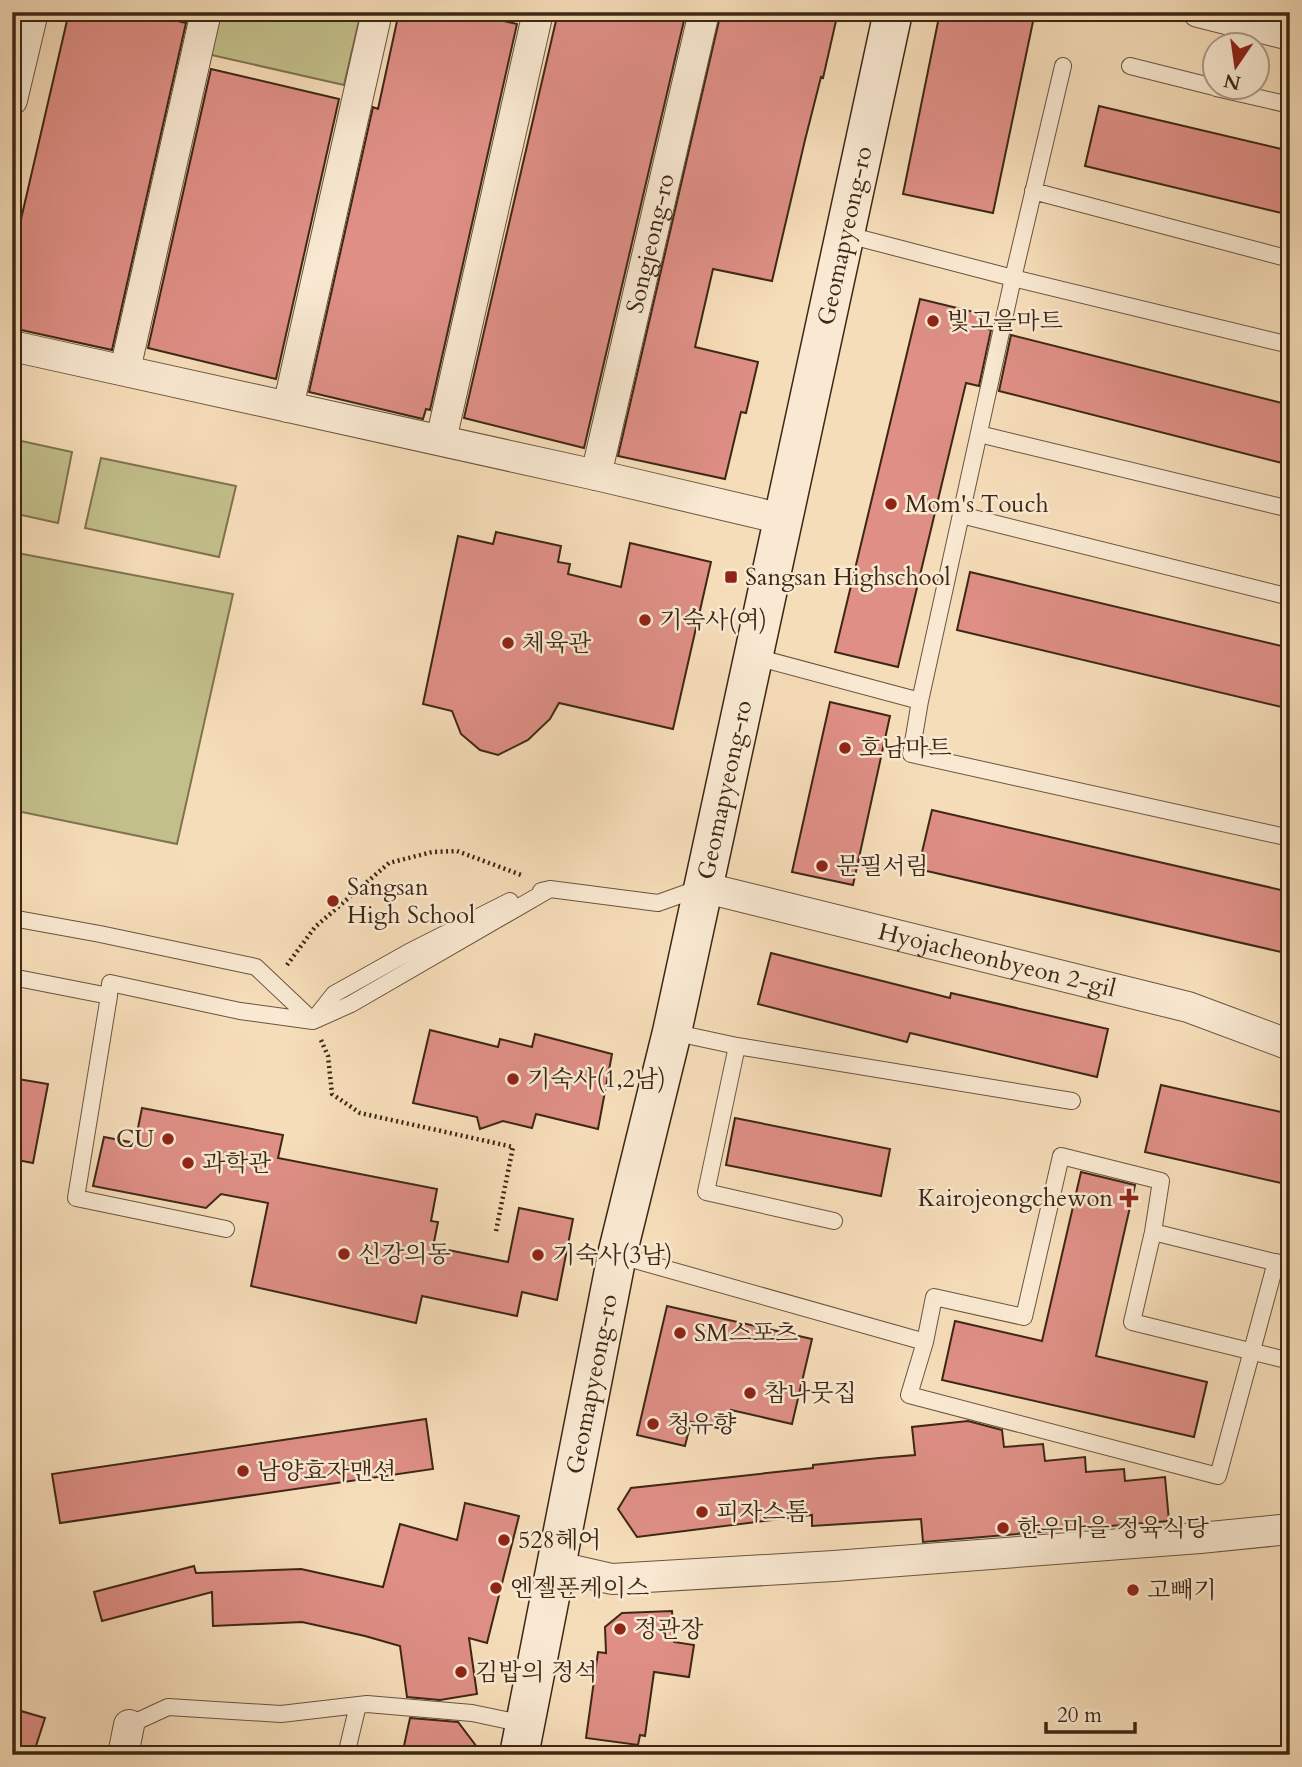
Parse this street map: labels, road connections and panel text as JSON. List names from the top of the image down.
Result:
{
  "streets": {
    "street": ["Geomapyeong-ro", "Songjeong-ro", "Hyojacheonbyeon 2-gil"]
  },
  "crossings": [
    ["Geomapyeong-ro", "Hyojacheonbyeon 2-gil"]
  ],
  "places": {
    "other": [
      "빛고을마트",
      "Mom's Touch",
      "기숙사(여)",
      "체육관",
      "호남마트",
      "문필서림",
      "Sangsan High School",
      "기숙사(1,2남)",
      "CU",
      "과학관",
      "신강의동",
      "기숙사(3남)",
      "SM스포츠",
      "참나뭇집",
      "청유향",
      "남양효자맨션",
      "피자스톰",
      "한우마을 정육식당",
      "528헤어",
      "엔젤폰케이스",
      "고빼기",
      "정관장",
      "김밥의 정석"
    ],
    "transit": ["Sangsan Highschool"],
    "health": ["Kairojeongchewon"]
  },
  "scale_bar": "20 m",
  "north": "bottom"
}
